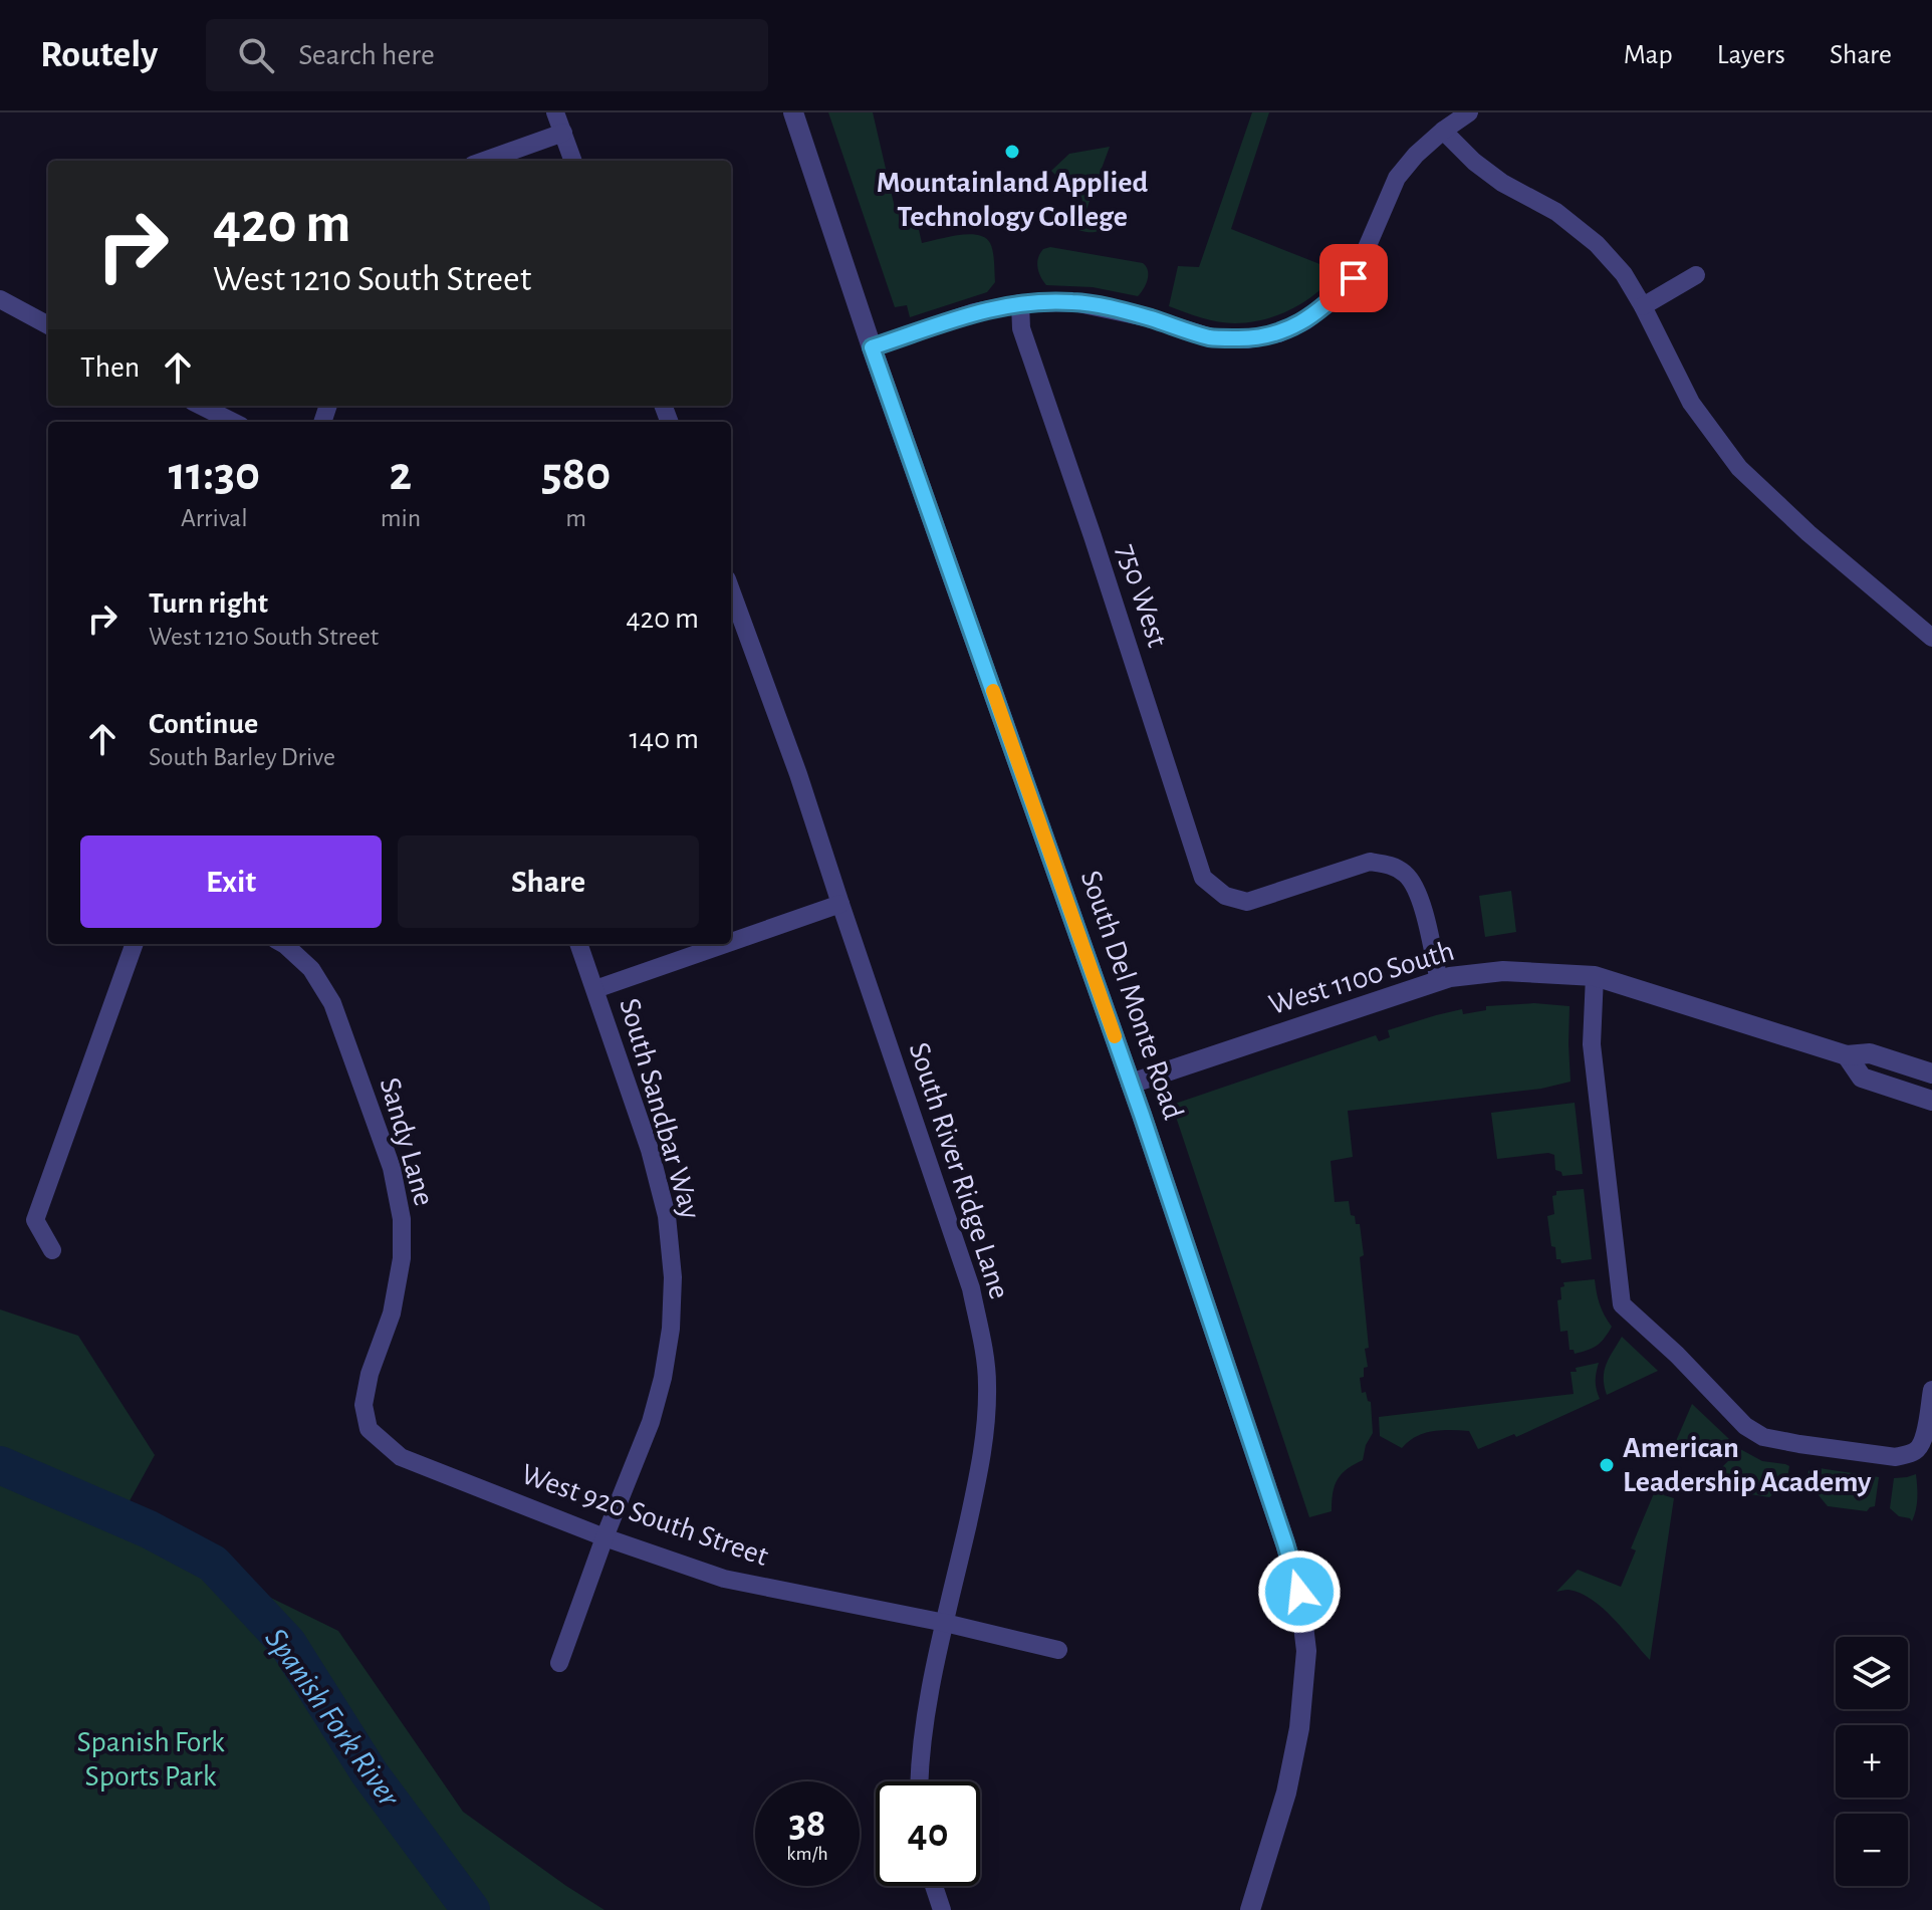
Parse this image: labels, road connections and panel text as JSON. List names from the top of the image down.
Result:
{
  "streets": {
    "street": [
      "750 West",
      "West 1100 South",
      "South Del Monte Road",
      "South Sandbar Way",
      "Sandy Lane",
      "South River Ridge Lane",
      "West 920 South Street"
    ]
  },
  "crossings": [
    ["750 West", "West 1100 South"],
    ["West 1100 South", "South Del Monte Road"],
    ["South Sandbar Way", "West 920 South Street"],
    ["Sandy Lane", "West 920 South Street"],
    ["South River Ridge Lane", "West 920 South Street"]
  ],
  "water": ["Spanish Fork River"],
  "parks": ["Spanish Fork Sports Park"],
  "places": ["Mountainland Applied Technology College", "American Leadership Academy"],
  "page": {
    "header": "Routely",
    "search": "Search here",
    "nav": ["Map", "Layers", "Share"],
    "turn": ["420 m", "West 1210 South Street"],
    "then": "Then",
    "eta": [
      "11:30",
      "Arrival",
      "2",
      "min",
      "580",
      "m"
    ],
    "list": [
      {
        "name": "Turn right",
        "note": "West 1210 South Street",
        "value": "420 m"
      },
      {
        "name": "Continue",
        "note": "South Barley Drive",
        "value": "140 m"
      }
    ],
    "buttons": ["Exit", "Share"],
    "map_buttons": ["+", "−"],
    "speed": "38 km/h",
    "limit": "40"
  }
}
